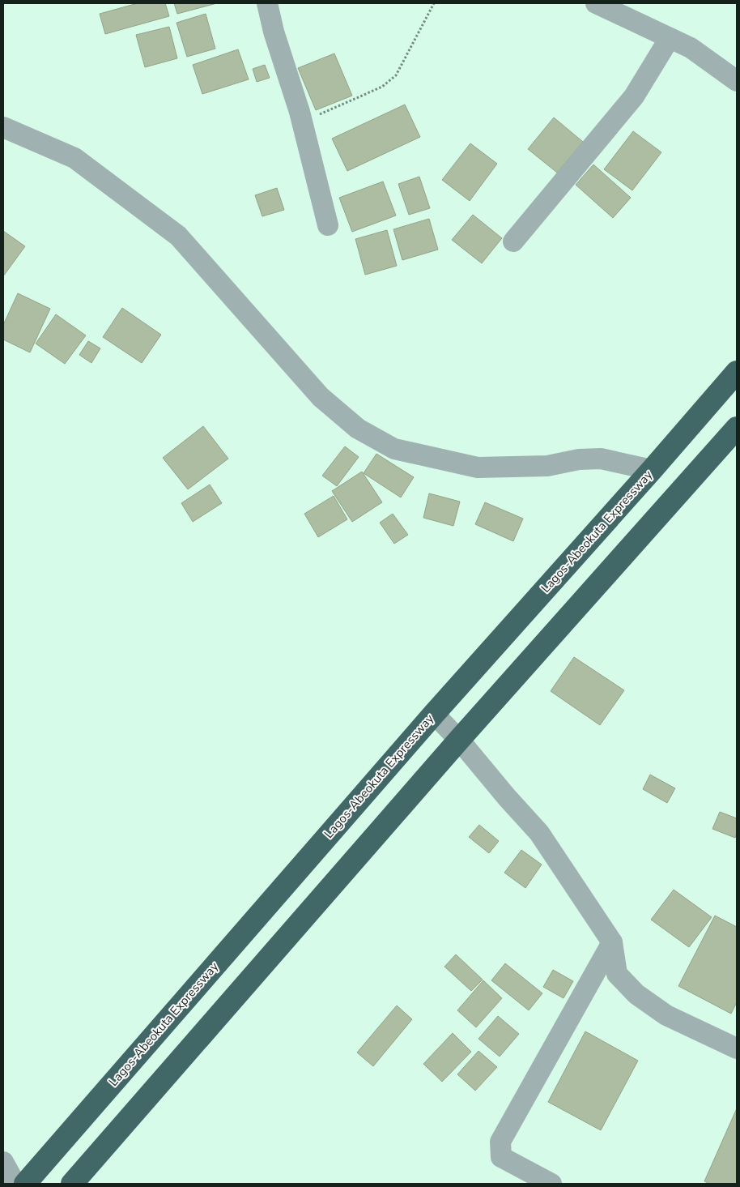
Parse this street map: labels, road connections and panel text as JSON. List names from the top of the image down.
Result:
{
  "streets": {
    "highway": ["Lagos-Abeokuta Expressway"]
  }
}
